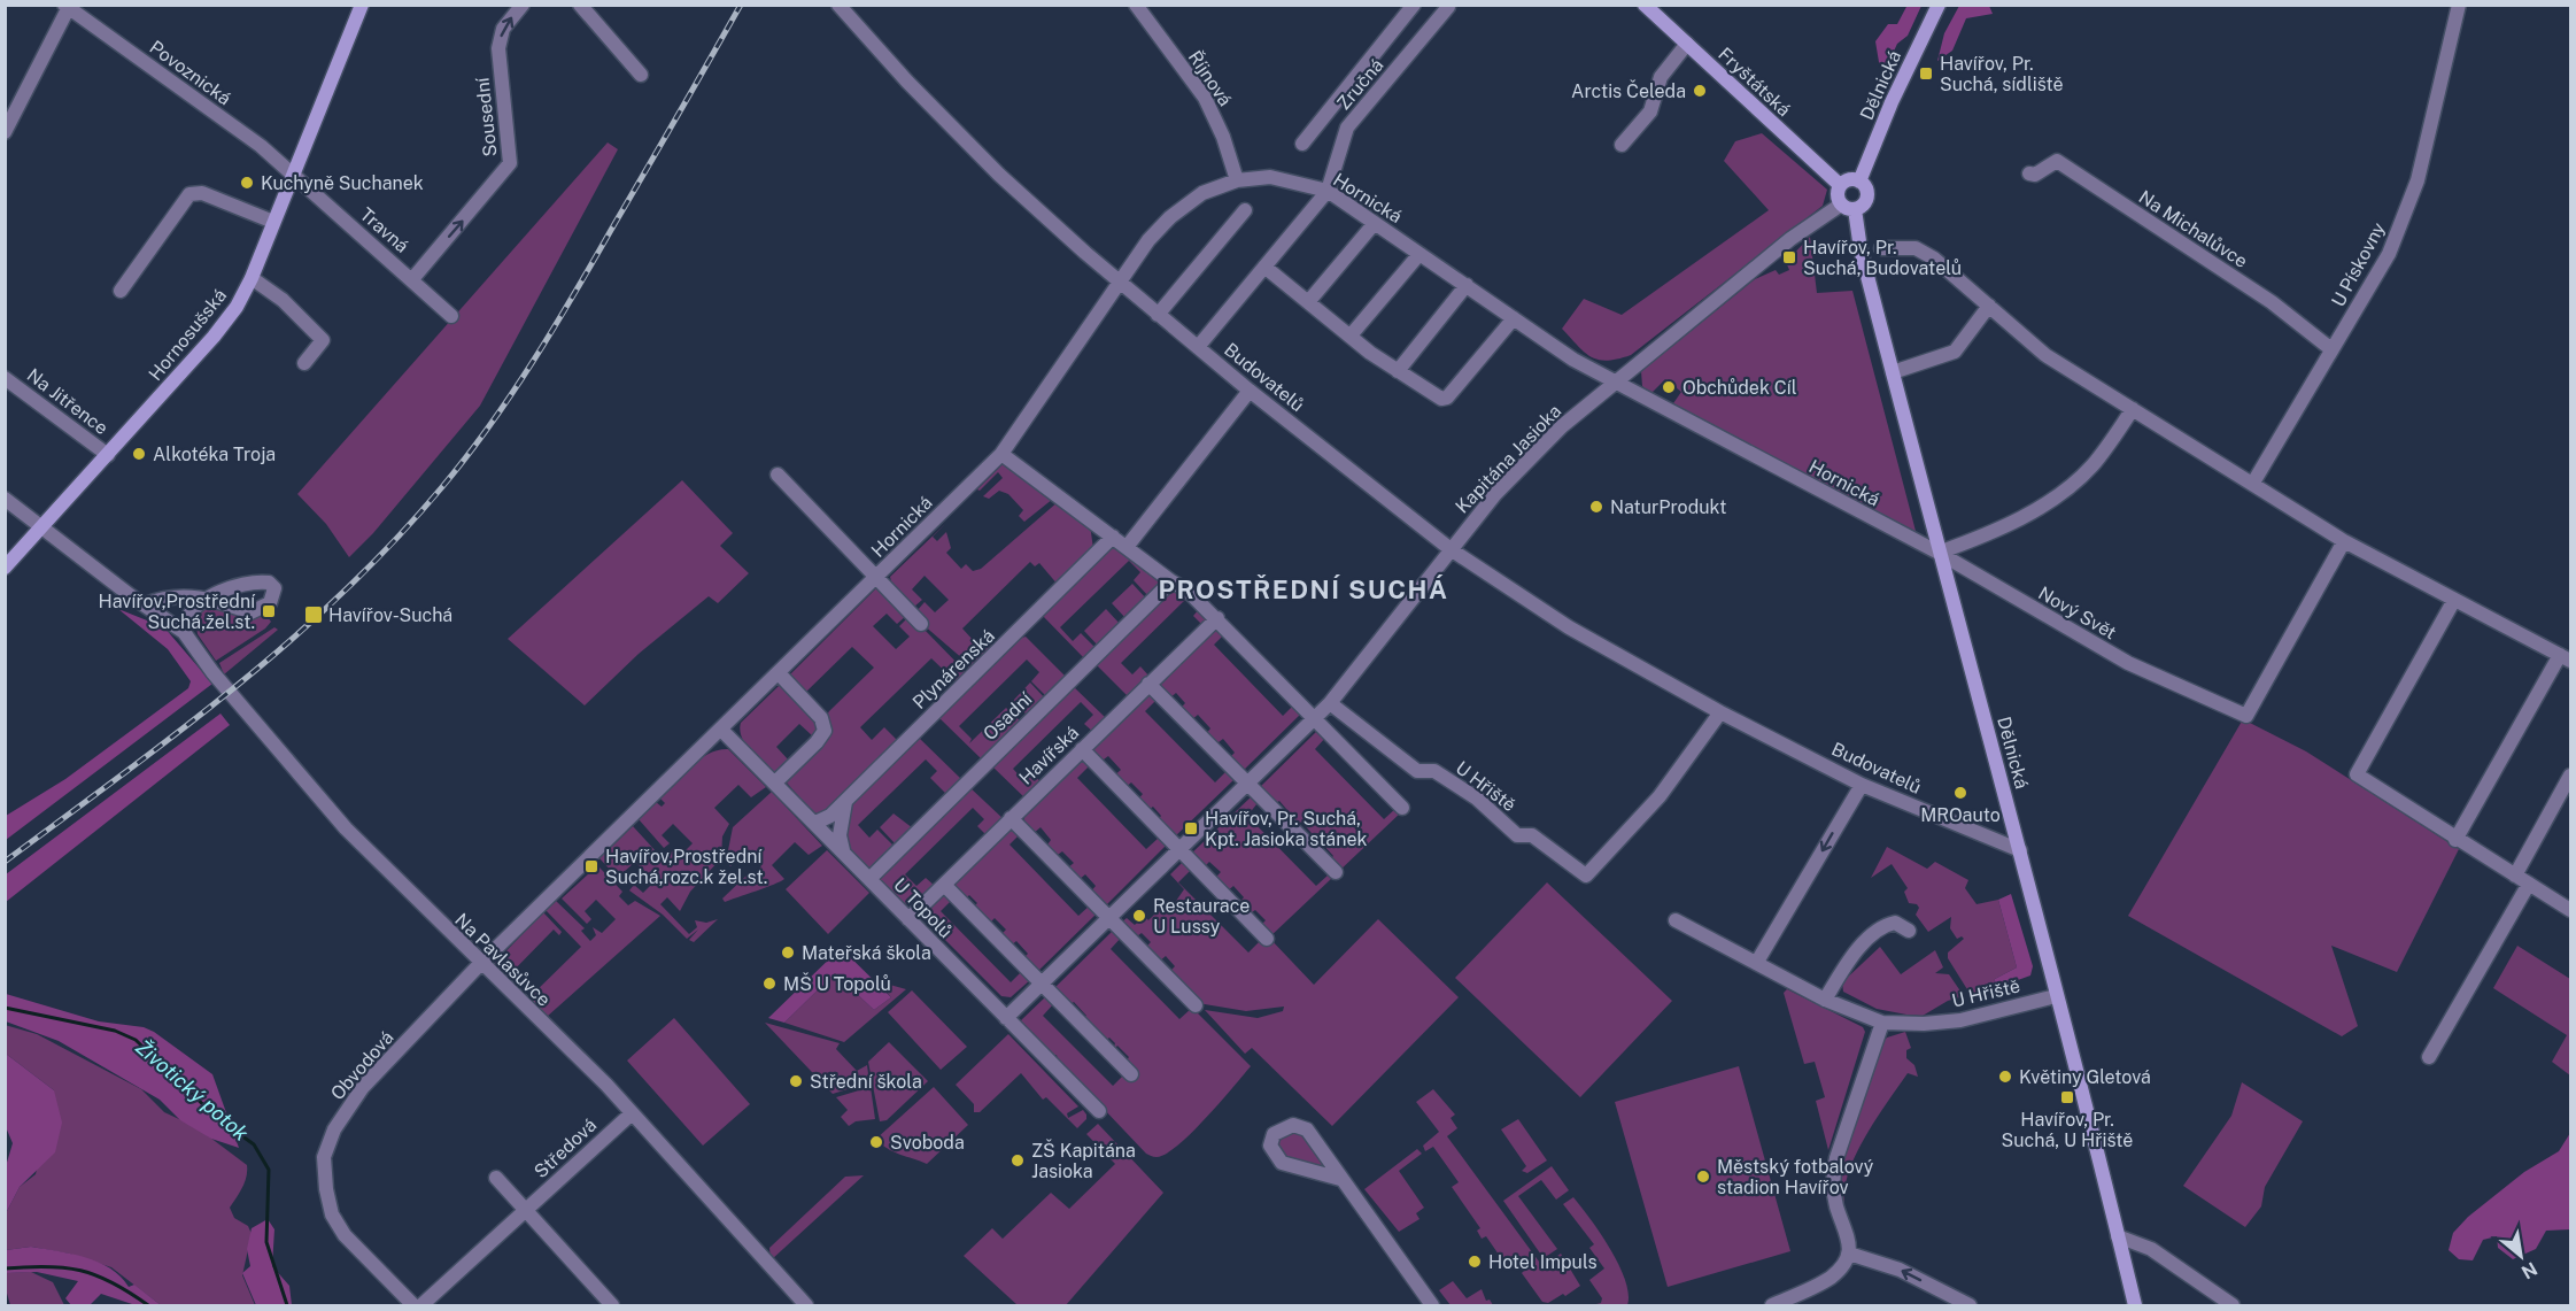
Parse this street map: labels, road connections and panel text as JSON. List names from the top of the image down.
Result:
{
  "streets": {
    "street": [
      "Povoznická",
      "Říjnová",
      "Fryštátská",
      "Zručná",
      "Dělnická",
      "Sousední",
      "Hornická",
      "Na Michalůvce",
      "Travná",
      "U Pískovny",
      "Hornosušská",
      "Budovatelů",
      "Na Jitřence",
      "Kapitána Jasioka",
      "Nový Svět",
      "Plynárenská",
      "Osadní",
      "Havířská",
      "U Hřiště",
      "U Topolů",
      "Na Pavlasůvce",
      "Obvodová",
      "Středová"
    ]
  },
  "crossings": [
    ["Povoznická", "Travná"],
    ["Povoznická", "Hornosušská"],
    ["Říjnová", "Hornická"],
    ["Fryštátská", "Dělnická"],
    ["Fryštátská", "Kapitána Jasioka"],
    ["Zručná", "Hornická"],
    ["Dělnická", "Hornická"],
    ["Dělnická", "Budovatelů"],
    ["Dělnická", "Kapitána Jasioka"],
    ["Dělnická", "Nový Svět"],
    ["Dělnická", "U Hřiště"],
    ["Sousední", "Travná"],
    ["Hornická", "Budovatelů"],
    ["Hornická", "Kapitána Jasioka"],
    ["Hornická", "Nový Svět"],
    ["Hornická", "U Topolů"],
    ["Hornická", "Na Pavlasůvce"],
    ["Hornická", "Obvodová"],
    ["Na Michalůvce", "U Pískovny"],
    ["Travná", "Hornosušská"],
    ["Hornosušská", "Na Jitřence"],
    ["Budovatelů", "Kapitána Jasioka"],
    ["Budovatelů", "U Hřiště"],
    ["Kapitána Jasioka", "U Hřiště"],
    ["Kapitána Jasioka", "U Topolů"],
    ["Plynárenská", "U Topolů"],
    ["Osadní", "U Topolů"],
    ["Havířská", "U Topolů"],
    ["Na Pavlasůvce", "Obvodová"],
    ["Na Pavlasůvce", "Středová"]
  ],
  "one_way": ["Sousední"],
  "districts": ["PROSTŘEDNÍ SUCHÁ"],
  "water": ["Životický potok"],
  "places": {
    "transit": [
      "Havířov, Pr. Suchá, sídliště",
      "Havířov, Pr. Suchá, Budovatelů",
      "Havířov,Prostřední Suchá,žel.st.",
      "Havířov-Suchá",
      "Havířov, Pr. Suchá, Kpt. Jasioka stánek",
      "Havířov,Prostřední Suchá,rozc.k žel.st.",
      "Havířov, Pr. Suchá, U Hřiště"
    ],
    "other": [
      "Arctis Čeleda",
      "Kuchyně Suchanek",
      "Obchůdek Cíl",
      "Alkotéka Troja",
      "NaturProdukt",
      "MROauto",
      "Restaurace U Lussy",
      "Mateřská škola",
      "MŠ U Topolů",
      "Květiny Gletová",
      "Střední škola",
      "Svoboda",
      "ZŠ Kapitána Jasioka",
      "Městský fotbalový stadion Havířov",
      "Hotel Impuls"
    ]
  },
  "north": "bottom right"
}
